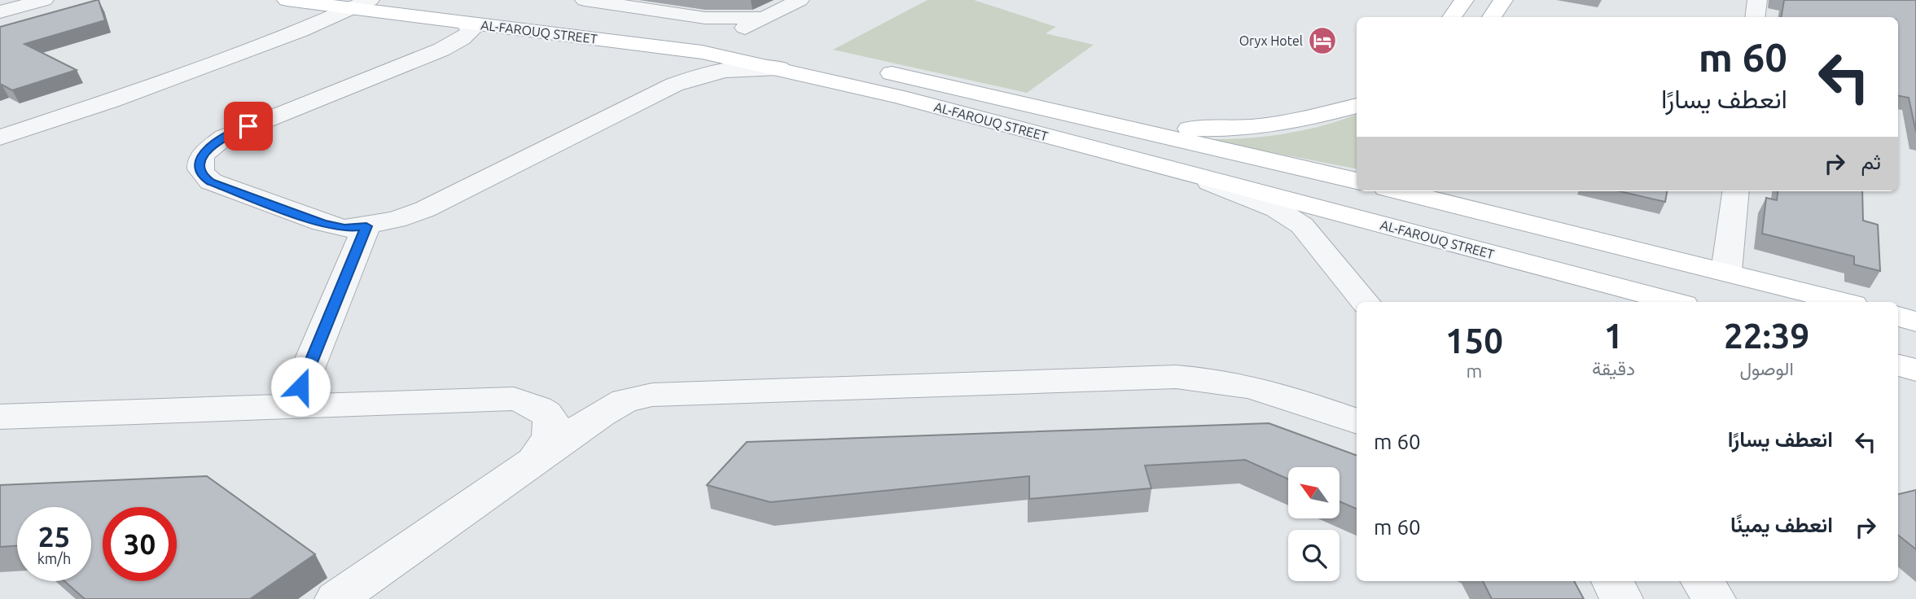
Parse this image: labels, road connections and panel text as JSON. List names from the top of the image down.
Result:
{
  "streets": {
    "main road": ["AL-FAROUQ STREET"]
  },
  "places": {
    "hotel": ["Oryx Hotel"]
  },
  "north": "top left",
  "page": {
    "turn": ["60 m", "انعطف يسارًا"],
    "then": "ثم",
    "eta": [
      "22:39",
      "الوصول",
      "1",
      "دقيقة",
      "150",
      "m"
    ],
    "list": [
      {
        "name": "انعطف يسارًا",
        "value": "60 m"
      },
      {
        "name": "انعطف يمينًا",
        "value": "60 m"
      }
    ],
    "speed": "25 km/h",
    "limit": "30"
  }
}
